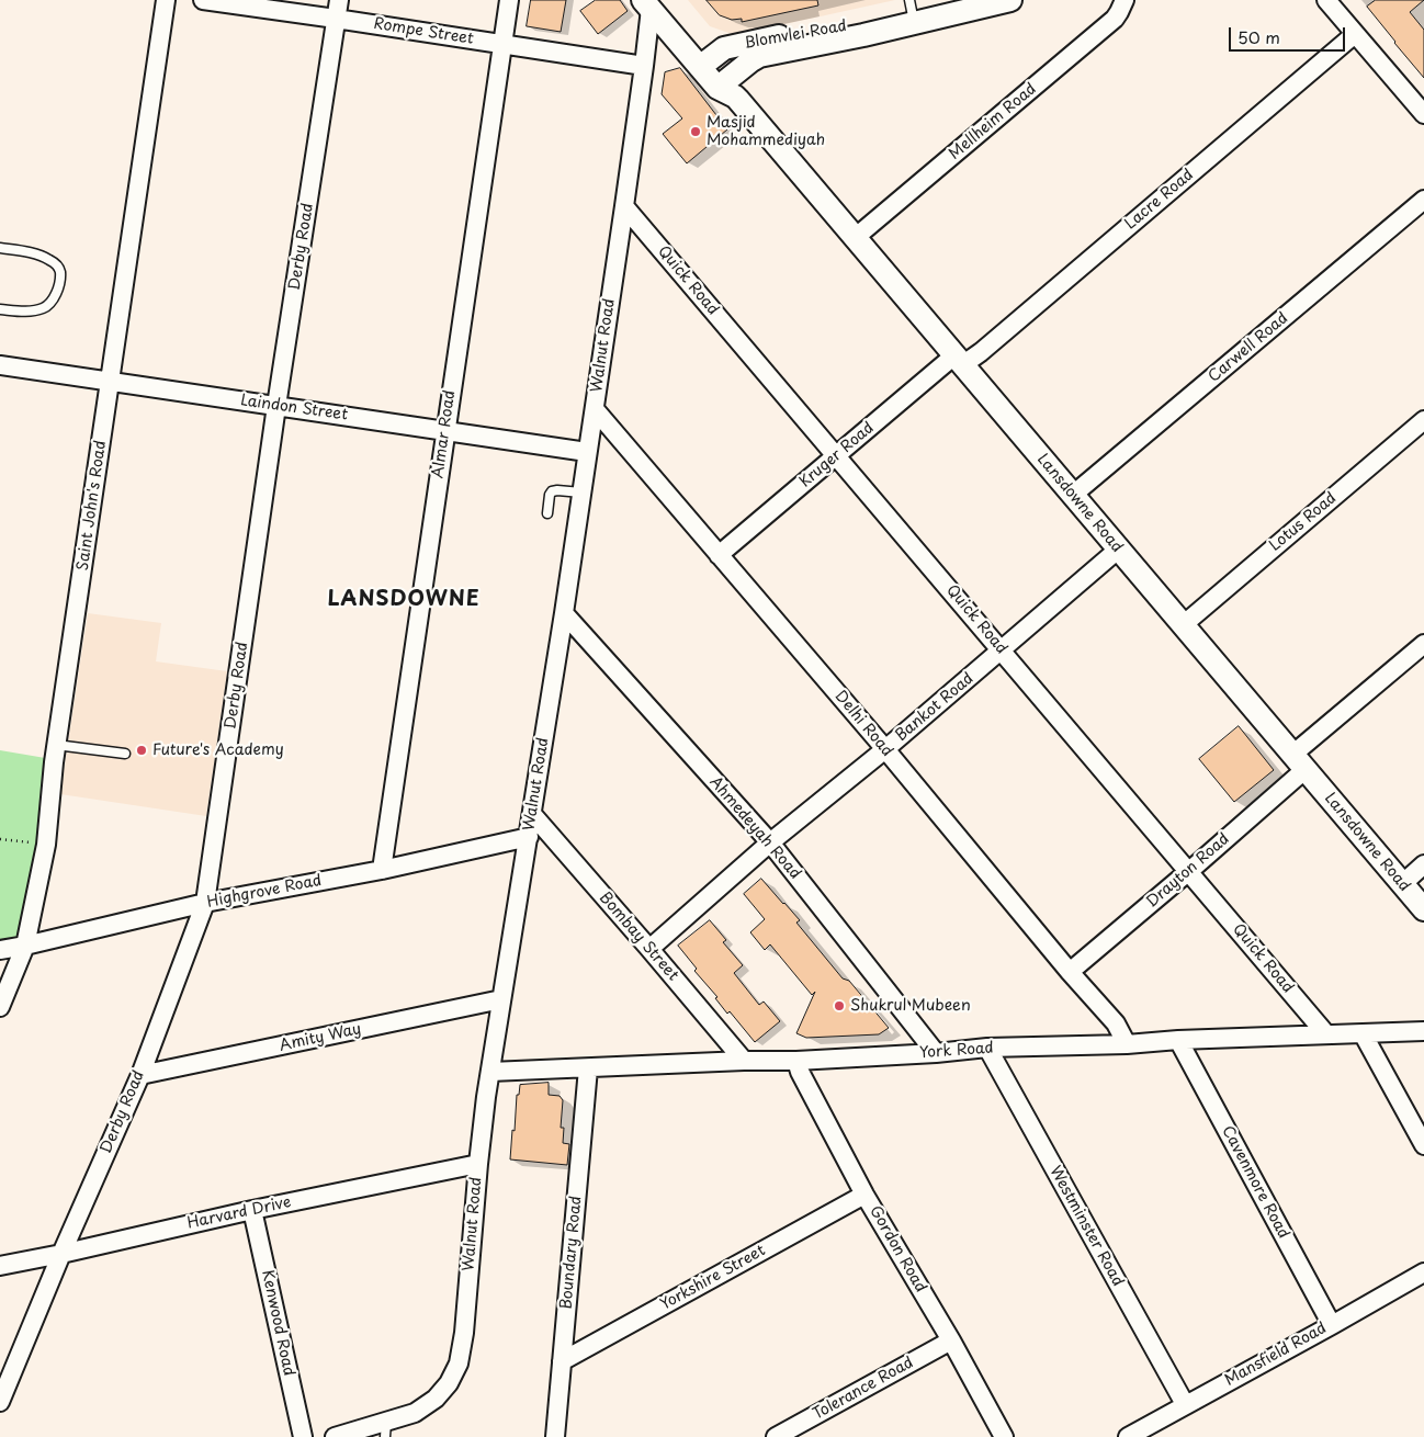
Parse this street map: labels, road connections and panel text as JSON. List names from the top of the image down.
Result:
{
  "streets": {
    "street": [
      "Rompe Street",
      "Blomvlei Road",
      "Mellheim Road",
      "Lacre Road",
      "Derby Road",
      "Quick Road",
      "Walnut Road",
      "Carwell Road",
      "Laindon Street",
      "Almar Road",
      "Kruger Road",
      "Lansdowne Road",
      "Saint John's Road",
      "Lotus Road",
      "Bankot Road",
      "Delhi Road",
      "Ahmedeyah Road",
      "Drayton Road",
      "Highgrove Road",
      "Bombay Street",
      "Amity Way",
      "York Road",
      "Cavenmore Road",
      "Harvard Drive",
      "Westminster Road",
      "Gordon Road",
      "Boundary Road",
      "Yorkshire Street",
      "Kenwood Road",
      "Mansfield Road",
      "Tolerance Road"
    ]
  },
  "crossings": [
    ["Rompe Street", "Derby Road"],
    ["Rompe Street", "Walnut Road"],
    ["Rompe Street", "Almar Road"],
    ["Blomvlei Road", "Lansdowne Road"],
    ["Mellheim Road", "Lansdowne Road"],
    ["Lacre Road", "Kruger Road"],
    ["Lacre Road", "Lansdowne Road"],
    ["Derby Road", "Laindon Street"],
    ["Derby Road", "Highgrove Road"],
    ["Derby Road", "Amity Way"],
    ["Derby Road", "Harvard Drive"],
    ["Quick Road", "Walnut Road"],
    ["Quick Road", "Kruger Road"],
    ["Quick Road", "Bankot Road"],
    ["Quick Road", "Drayton Road"],
    ["Quick Road", "York Road"],
    ["Walnut Road", "Laindon Street"],
    ["Walnut Road", "Lansdowne Road"],
    ["Walnut Road", "Delhi Road"],
    ["Walnut Road", "Ahmedeyah Road"],
    ["Walnut Road", "Highgrove Road"],
    ["Walnut Road", "Bombay Street"],
    ["Walnut Road", "Amity Way"],
    ["Walnut Road", "York Road"],
    ["Walnut Road", "Harvard Drive"],
    ["Carwell Road", "Lansdowne Road"],
    ["Laindon Street", "Almar Road"],
    ["Laindon Street", "Saint John's Road"],
    ["Almar Road", "Highgrove Road"],
    ["Kruger Road", "Lansdowne Road"],
    ["Kruger Road", "Delhi Road"],
    ["Lansdowne Road", "Lotus Road"],
    ["Lansdowne Road", "Bankot Road"],
    ["Lansdowne Road", "Drayton Road"],
    ["Saint John's Road", "Highgrove Road"],
    ["Bankot Road", "Delhi Road"],
    ["Bankot Road", "Ahmedeyah Road"],
    ["Bankot Road", "Bombay Street"],
    ["Delhi Road", "Drayton Road"],
    ["Delhi Road", "York Road"],
    ["Ahmedeyah Road", "York Road"],
    ["Bombay Street", "York Road"],
    ["York Road", "Cavenmore Road"],
    ["York Road", "Westminster Road"],
    ["York Road", "Gordon Road"],
    ["York Road", "Boundary Road"],
    ["Cavenmore Road", "Mansfield Road"],
    ["Harvard Drive", "Kenwood Road"],
    ["Westminster Road", "Mansfield Road"],
    ["Gordon Road", "Yorkshire Street"],
    ["Gordon Road", "Tolerance Road"],
    ["Boundary Road", "Yorkshire Street"]
  ],
  "districts": ["LANSDOWNE"],
  "places": ["Masjid Mohammediyah", "Future's Academy", "Shukrul Mubeen"],
  "scale_bar": "50 m"
}
